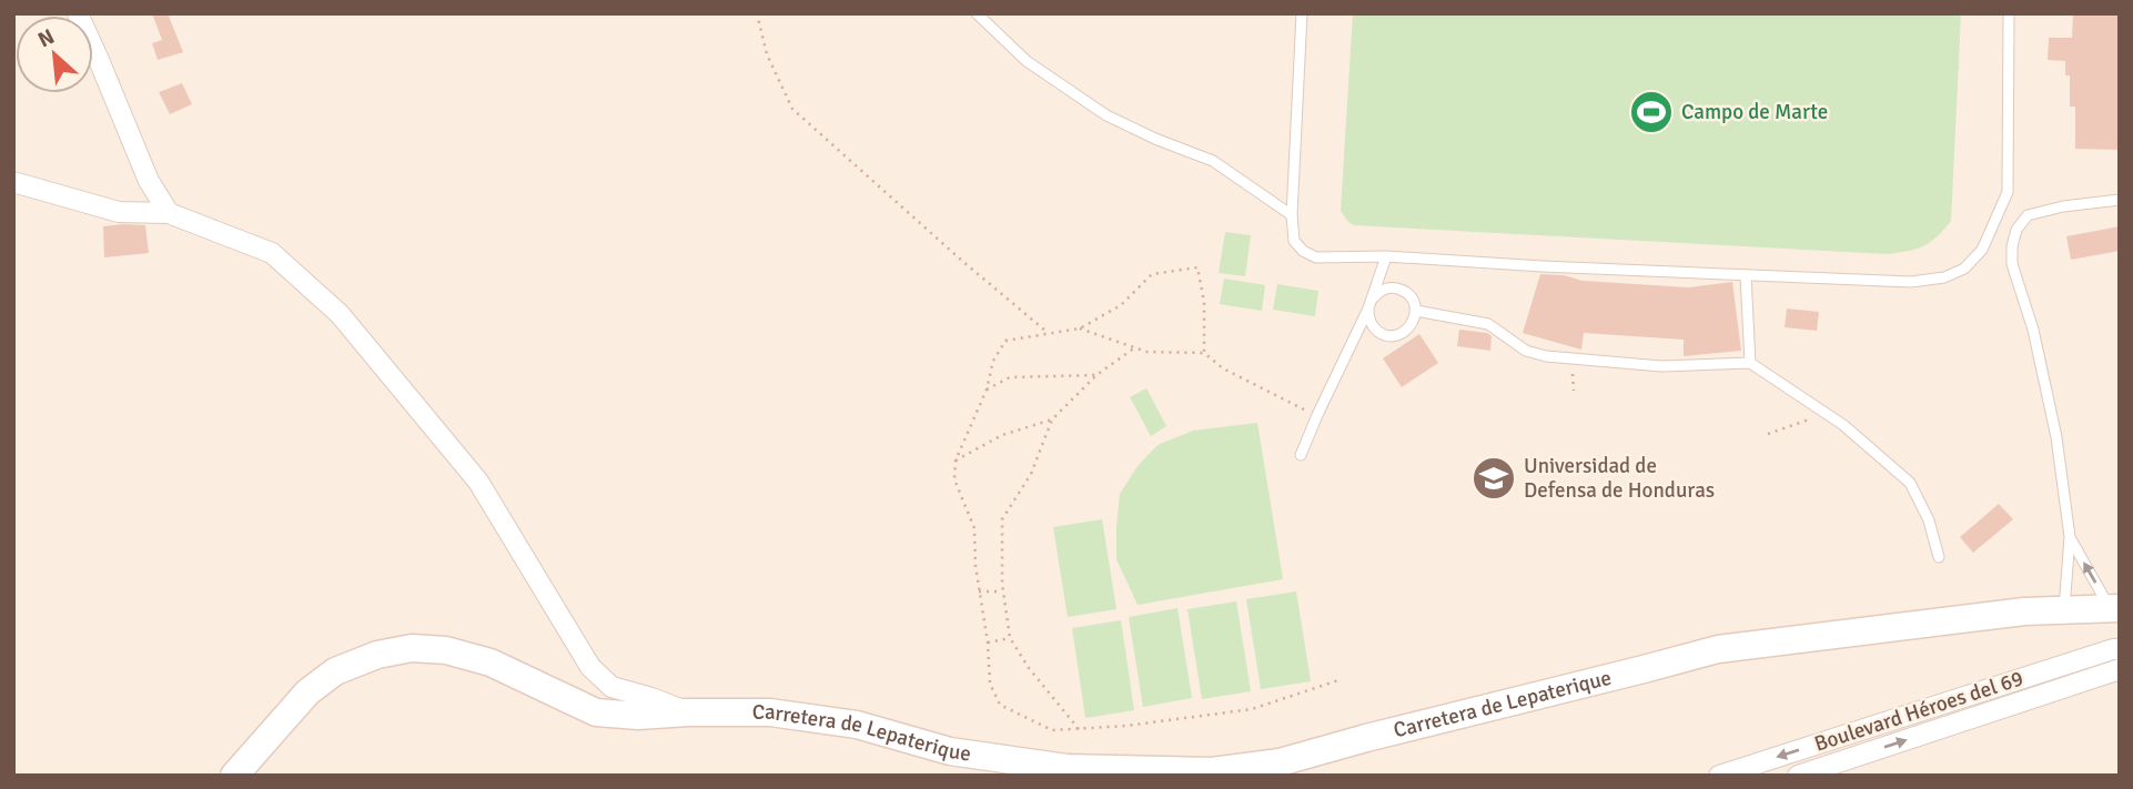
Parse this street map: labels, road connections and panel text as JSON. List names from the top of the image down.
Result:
{
  "streets": {
    "main road": ["Carretera de Lepaterique"],
    "street": ["Boulevard Héroes del 69"]
  },
  "places": {
    "sports": ["Campo de Marte"],
    "school or university": ["Universidad de Defensa de Honduras"]
  },
  "north": "top left"
}
